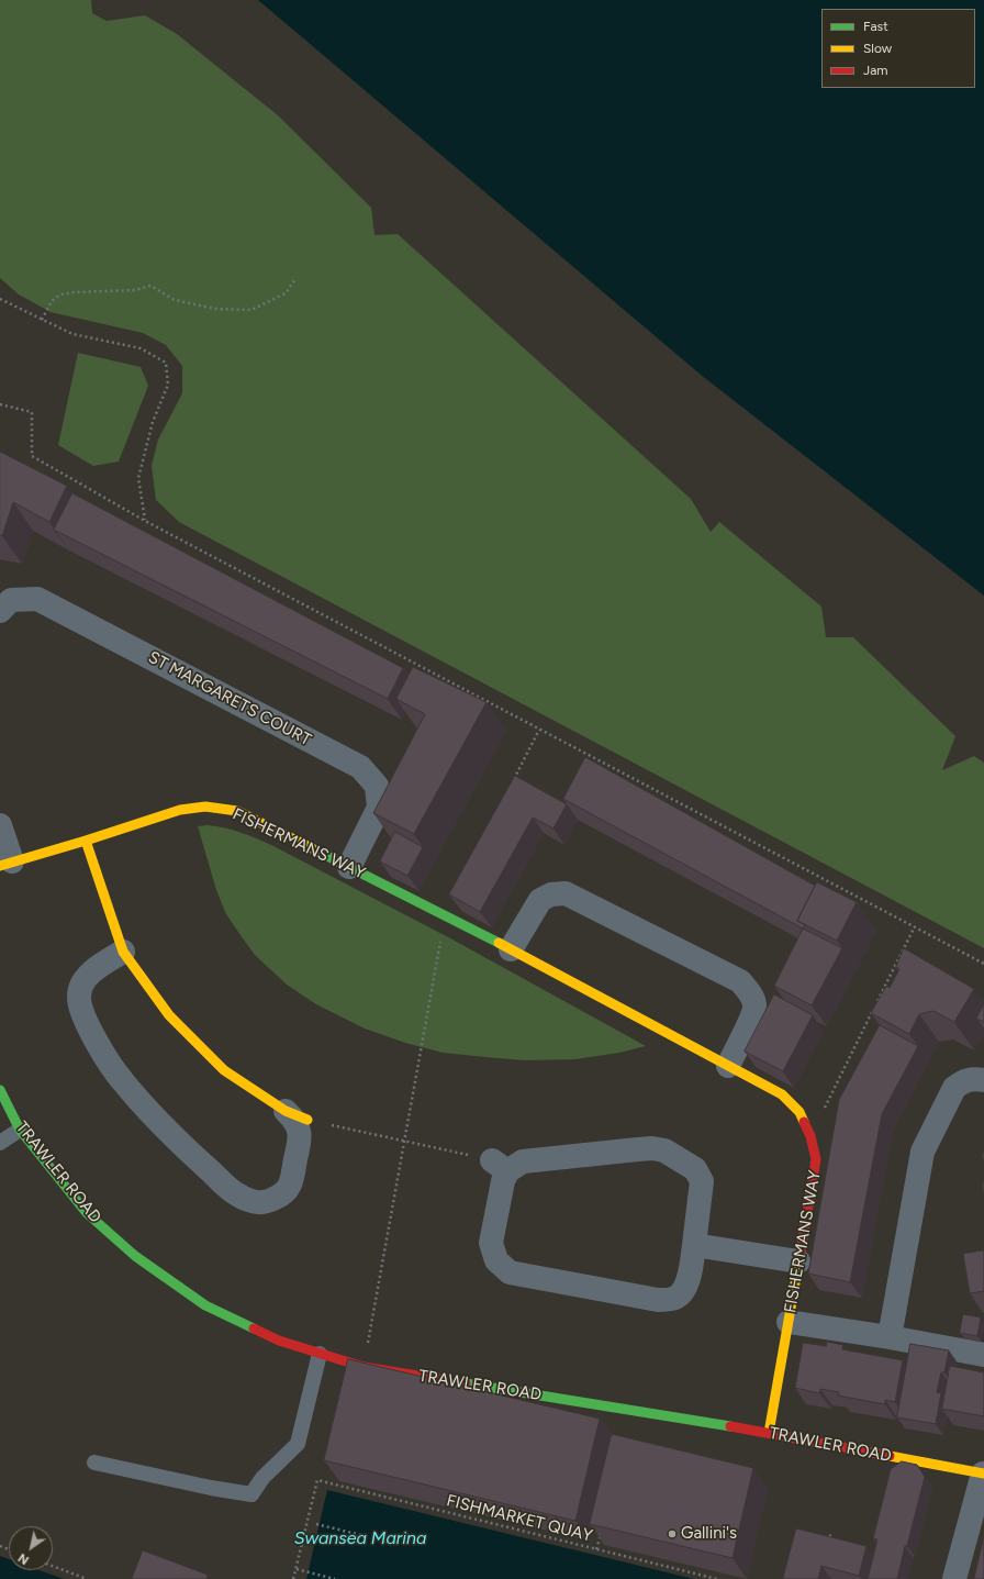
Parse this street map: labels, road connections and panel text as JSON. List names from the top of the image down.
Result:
{
  "streets": {
    "street": ["ST MARGARETS COURT", "FISHERMANS WAY", "TRAWLER ROAD"],
    "path": ["FISHMARKET QUAY"]
  },
  "crossings": [
    ["ST MARGARETS COURT", "FISHERMANS WAY"],
    ["FISHERMANS WAY", "TRAWLER ROAD"]
  ],
  "water": ["Swansea Marina"],
  "places": ["Gallini's"],
  "legend": ["Fast", "Slow", "Jam"],
  "north": "bottom left"
}
